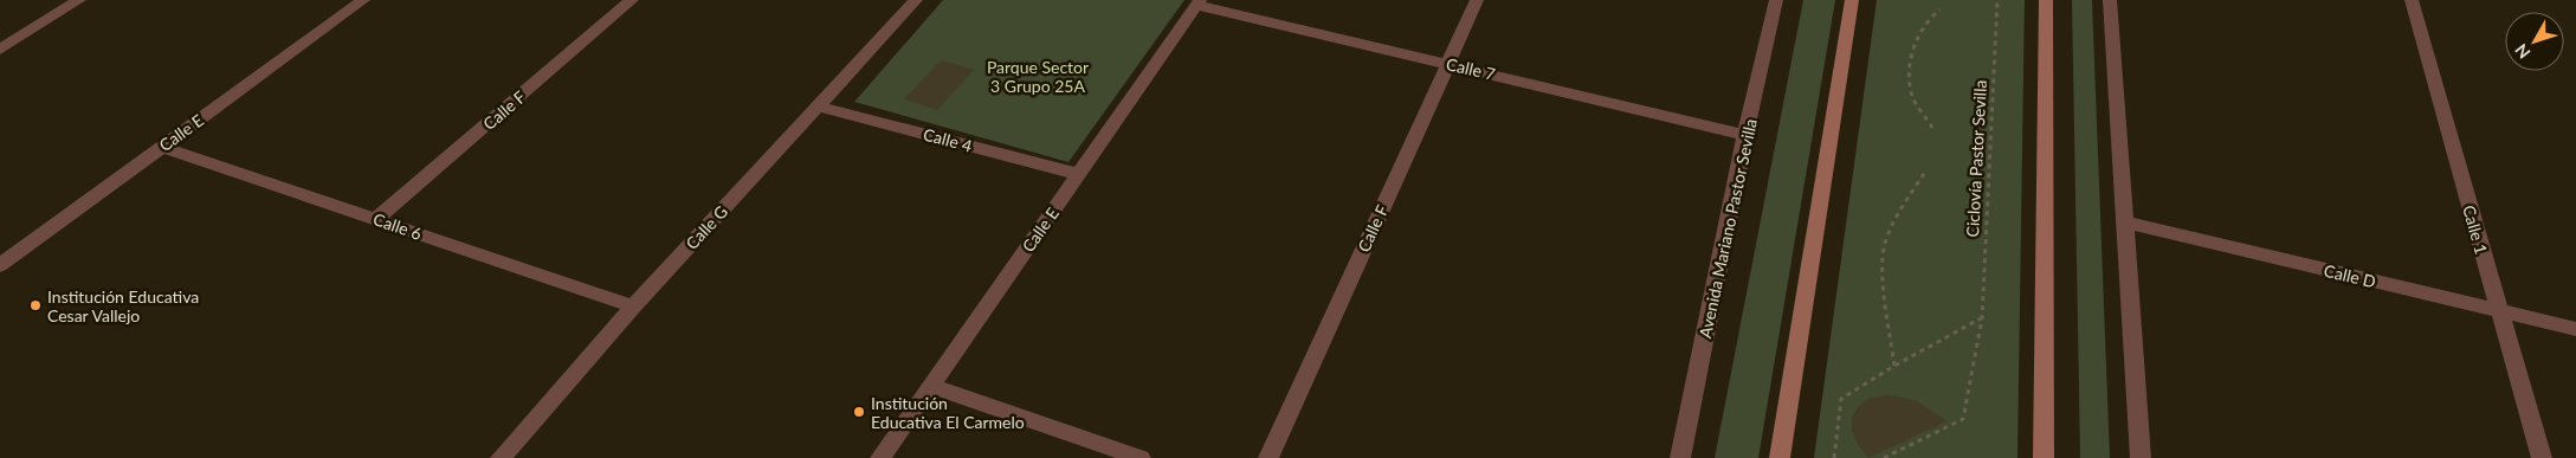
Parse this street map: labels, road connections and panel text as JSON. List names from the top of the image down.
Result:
{
  "streets": {
    "street": [
      "Calle 7",
      "Calle F",
      "Calle E",
      "Calle 4",
      "Calle 6",
      "Calle G",
      "Avenida Mariano Pastor Sevilla",
      "Calle 1",
      "Calle D"
    ],
    "path": ["Ciclovía Pastor Sevilla"]
  },
  "crossings": [
    ["Calle 7", "Calle F"],
    ["Calle 7", "Calle E"],
    ["Calle 7", "Avenida Mariano Pastor Sevilla"],
    ["Calle F", "Calle 6"],
    ["Calle E", "Calle 4"],
    ["Calle E", "Calle 6"],
    ["Calle 4", "Calle G"],
    ["Calle 6", "Calle G"],
    ["Calle 1", "Calle D"]
  ],
  "parks": ["Parque Sector 3 Grupo 25A"],
  "places": ["Institución Educativa Cesar Vallejo", "Institución Educativa El Carmelo"],
  "north": "bottom left"
}
